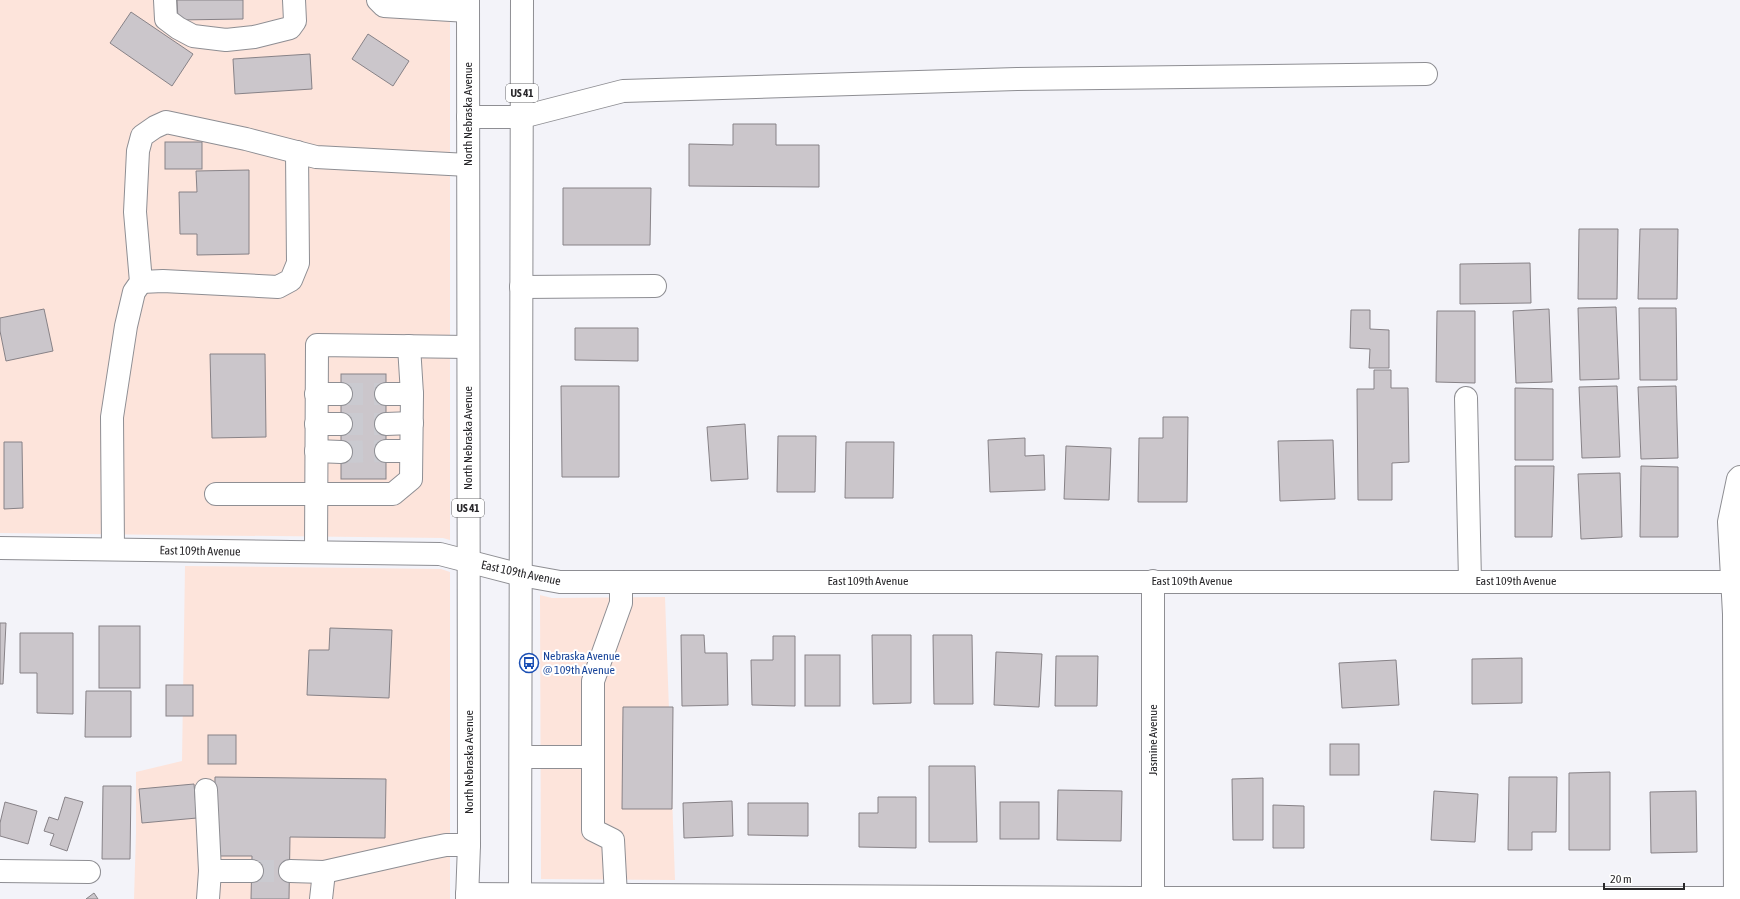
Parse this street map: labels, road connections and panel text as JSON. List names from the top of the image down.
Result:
{
  "streets": {
    "street": [
      "US 41",
      "North Nebraska Avenue",
      "East 109th Avenue",
      "Jasmine Avenue"
    ]
  },
  "crossings": [
    ["US 41", "East 109th Avenue"],
    ["North Nebraska Avenue", "East 109th Avenue"],
    ["East 109th Avenue", "Jasmine Avenue"]
  ],
  "places": {
    "bus stop": ["Nebraska Avenue @ 109th Avenue"]
  },
  "scale_bar": "20 m"
}
